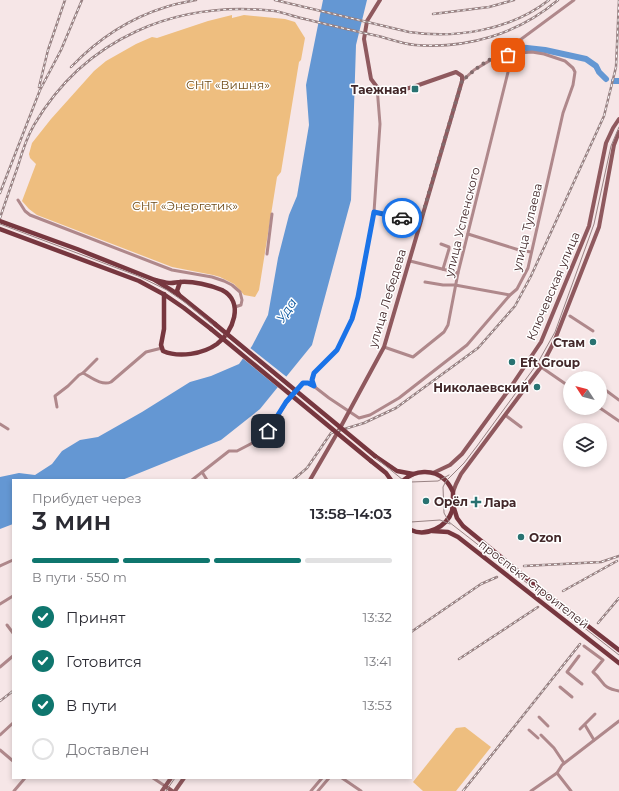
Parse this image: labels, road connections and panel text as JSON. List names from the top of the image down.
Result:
{
  "streets": {
    "main road": ["Ключевская улица", "улица Лебедева", "проспект Строителей"],
    "street": ["улица Успенского", "улица Тулаева"]
  },
  "crossings": [
    ["улица Успенского", "улица Тулаева"],
    ["улица Успенского", "улица Лебедева"],
    ["улица Тулаева", "улица Лебедева"]
  ],
  "water": ["Уда"],
  "parks": ["СНТ «Вишня»", "СНТ «Энергетик»"],
  "places": {
    "transit": ["Таежная"],
    "other": [
      "Стам",
      "Eft Group",
      "Николаевский",
      "Орёл",
      "Ozon"
    ],
    "health": ["Лара"]
  },
  "north": "top left",
  "page": {
    "heading": ["3 мин", "Прибудет через", "13:58–14:03"],
    "bar": "В пути · 550 m",
    "list": [
      ["Принят", "13:32"],
      ["Готовится", "13:41"],
      ["В пути", "13:53"],
      "Доставлен"
    ]
  }
}
